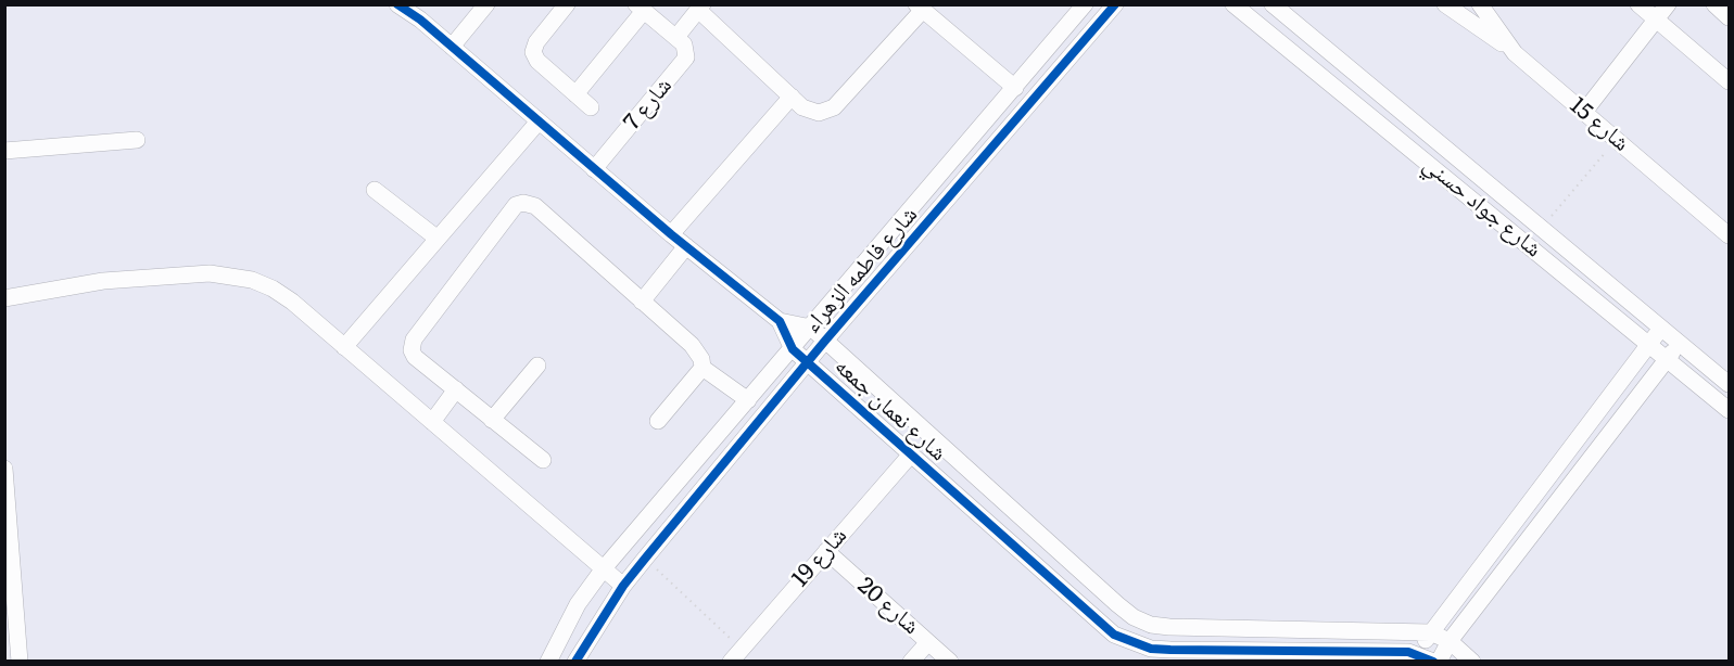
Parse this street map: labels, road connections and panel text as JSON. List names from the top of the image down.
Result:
{
  "streets": {
    "street": [
      "شارع 7",
      "شارع 15",
      "شارع جواد حسني",
      "شارع فاطمه الزهراء",
      "شارع نعمان جمعه",
      "شارع 19",
      "شارع 20"
    ]
  },
  "crossings": [
    ["شارع 7", "شارع نعمان جمعه"],
    ["شارع فاطمه الزهراء", "شارع نعمان جمعه"],
    ["شارع نعمان جمعه", "شارع 19"],
    ["شارع 19", "شارع 20"]
  ]
}
